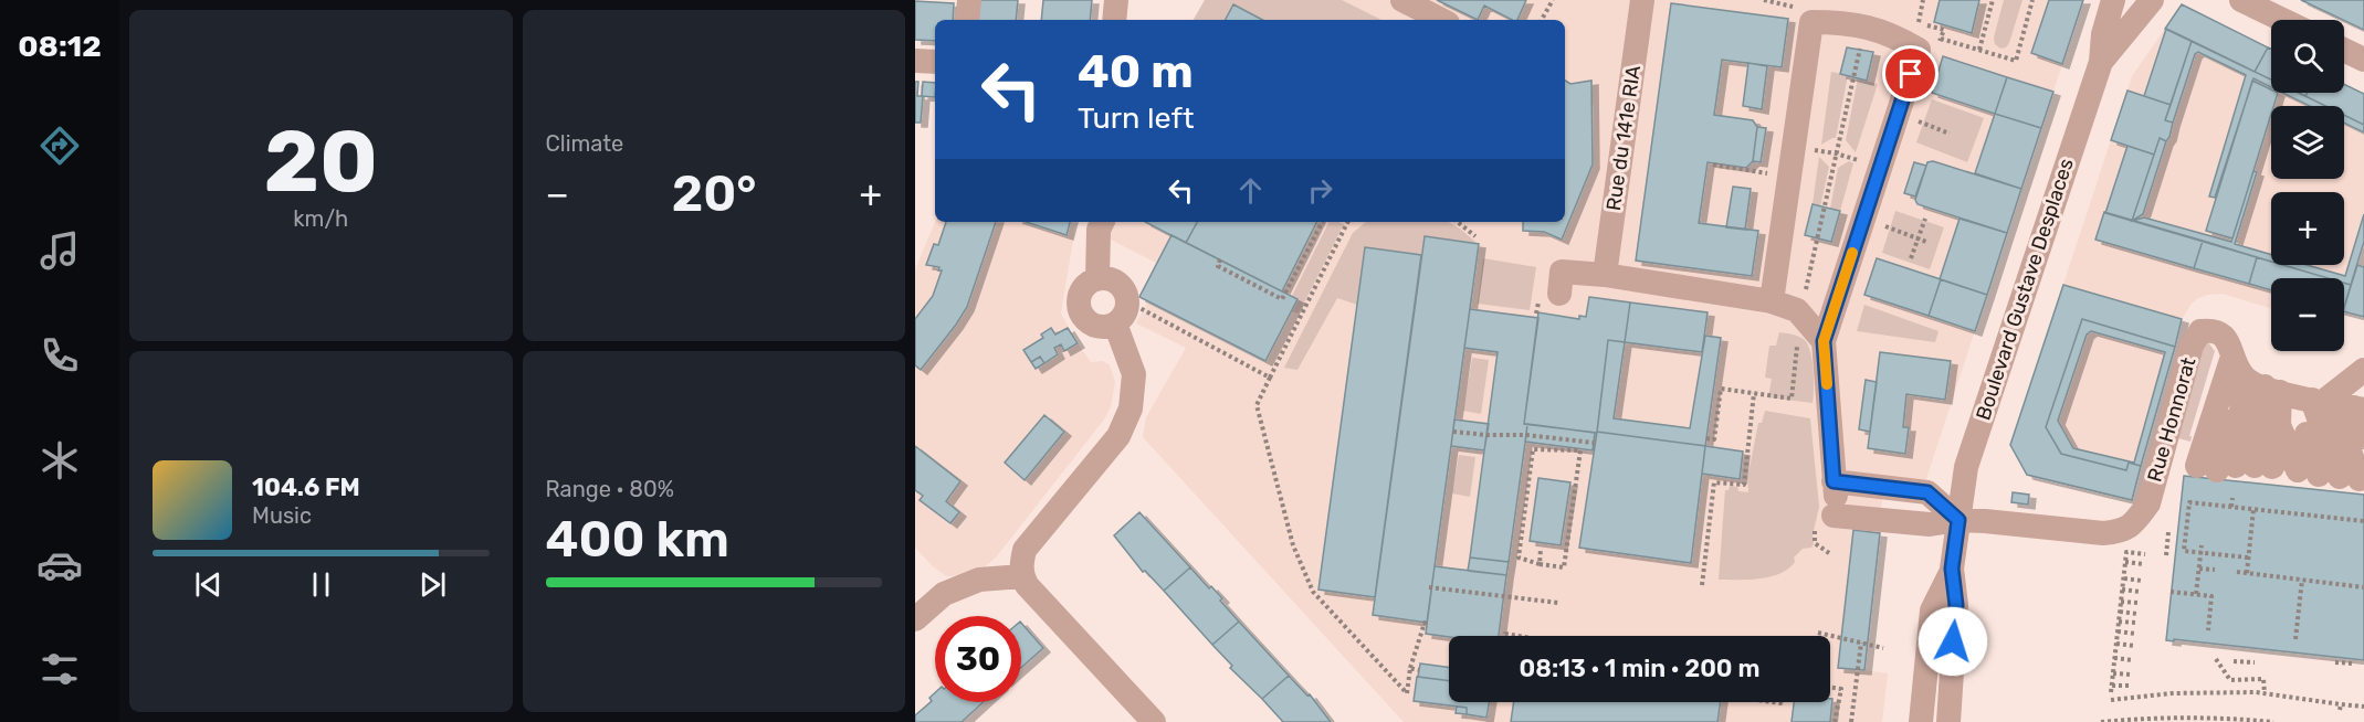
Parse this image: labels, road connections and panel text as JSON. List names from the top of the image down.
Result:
{
  "streets": {
    "street": ["Rue du 141e RIA", "Boulevard Gustave Desplaces", "Rue Honnorat"]
  },
  "crossings": [
    ["Boulevard Gustave Desplaces", "Rue Honnorat"]
  ],
  "page": {
    "tabs": "08:12",
    "tile": [
      ["20", "km/h"],
      "Climate",
      ["Range · 80%", "400 km"]
    ],
    "map_buttons": ["+", "−"],
    "turn": ["40 m", "Turn left"],
    "heat": ["−", "20°", "+"],
    "song": ["104.6 FM", "Music"],
    "limit": "30",
    "trip": "08:13 · 1 min · 200 m"
  }
}
